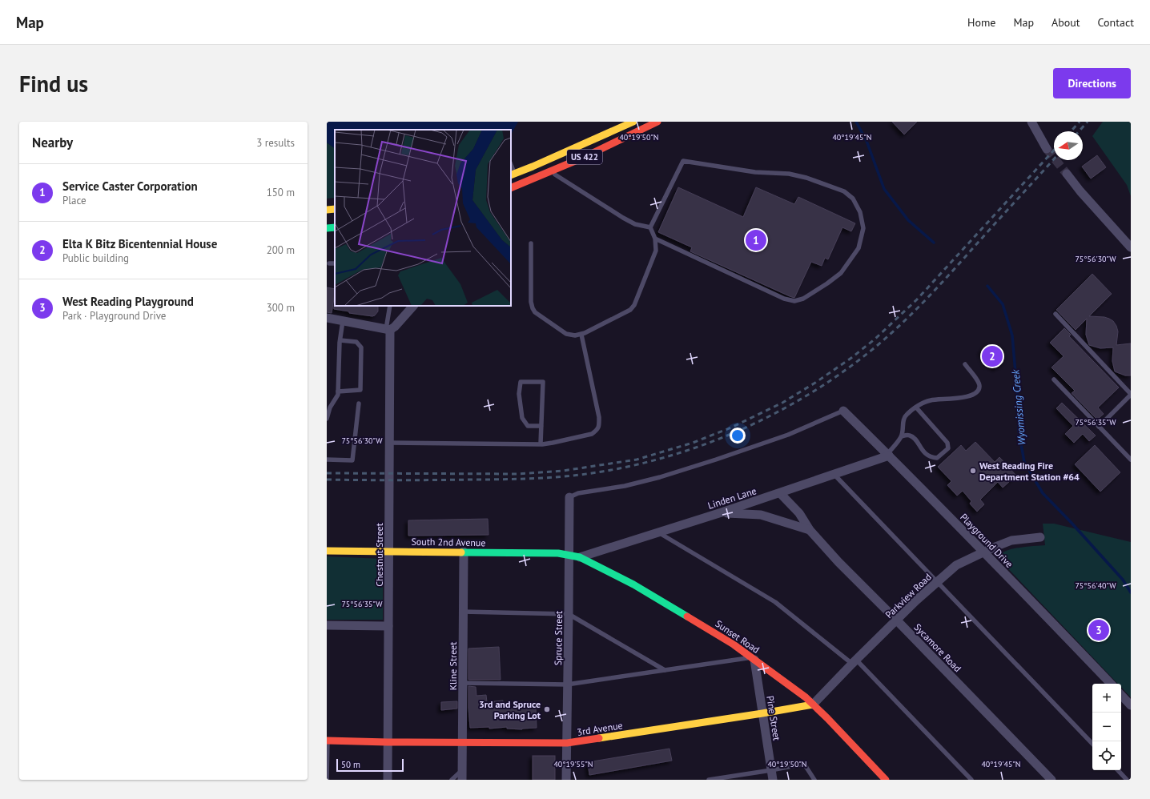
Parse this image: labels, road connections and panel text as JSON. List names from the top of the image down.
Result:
{
  "streets": {
    "main road": [
      "US 422",
      "South 2nd Avenue",
      "Sunset Road",
      "3rd Avenue"
    ],
    "street": [
      "Linden Lane",
      "Playground Drive",
      "Chestnut Street",
      "Parkview Road",
      "Spruce Street",
      "Sycamore Road",
      "Kline Street",
      "Pine Street"
    ]
  },
  "crossings": [
    ["Linden Lane", "Playground Drive"],
    ["Linden Lane", "Sunset Road"],
    ["Linden Lane", "Sycamore Road"],
    ["Playground Drive", "Parkview Road"],
    ["South 2nd Avenue", "Chestnut Street"],
    ["South 2nd Avenue", "Sunset Road"],
    ["South 2nd Avenue", "Spruce Street"],
    ["South 2nd Avenue", "Kline Street"],
    ["Chestnut Street", "3rd Avenue"],
    ["Parkview Road", "Sunset Road"],
    ["Parkview Road", "Sycamore Road"],
    ["Parkview Road", "3rd Avenue"],
    ["Sunset Road", "Spruce Street"],
    ["Sunset Road", "Pine Street"],
    ["Sunset Road", "3rd Avenue"],
    ["Spruce Street", "3rd Avenue"],
    ["Kline Street", "3rd Avenue"],
    ["Pine Street", "3rd Avenue"]
  ],
  "water": ["Wyomissing Creek"],
  "places": ["West Reading Fire Department Station #64", "3rd and Spruce Parking Lot"],
  "scale_bar": "50 m",
  "north": "left",
  "page": {
    "header": "Map",
    "nav": [
      "Home",
      "Map",
      "About",
      "Contact"
    ],
    "buttons": "Directions",
    "title": "Find us",
    "heading": ["Nearby", "3 results"],
    "list": [
      {
        "mark": "1",
        "name": "Service Caster Corporation",
        "note": "Place",
        "value": "150 m"
      },
      {
        "mark": "2",
        "name": "Elta K Bitz Bicentennial House",
        "note": "Public building",
        "value": "200 m"
      },
      {
        "mark": "3",
        "name": "West Reading Playground",
        "note": "Park · Playground Drive",
        "value": "300 m"
      }
    ],
    "pins": ["1", "2", "3"],
    "map_buttons": ["+", "−"],
    "scale": "50 m"
  },
  "coordinates": [
    "40°19'50\"N",
    "40°19'45\"N",
    "75°56'30\"W",
    "75°56'35\"W",
    "75°56'40\"W",
    "40°19'55\"N"
  ]
}
